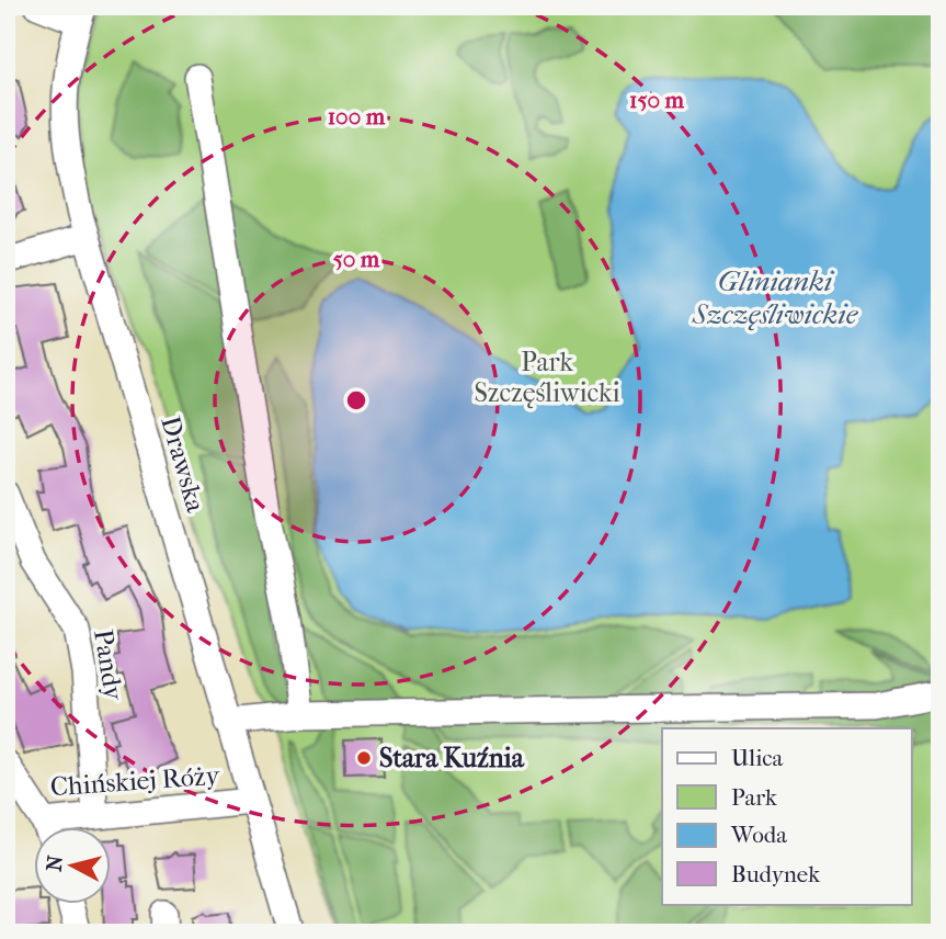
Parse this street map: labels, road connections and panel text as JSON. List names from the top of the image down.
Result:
{
  "streets": {
    "street": ["Drawska", "Pandy", "Chińskiej Róży"]
  },
  "crossings": [
    ["Drawska", "Chińskiej Róży"],
    ["Pandy", "Chińskiej Róży"]
  ],
  "water": ["Glinianki Szczęśliwickie"],
  "parks": ["Park Szczęśliwicki"],
  "places": ["Stara Kuźnia"],
  "legend": [
    "Ulica",
    "Park",
    "Woda",
    "Budynek"
  ],
  "north": "left",
  "rings": ["150 m", "100 m", "50 m"]
}
